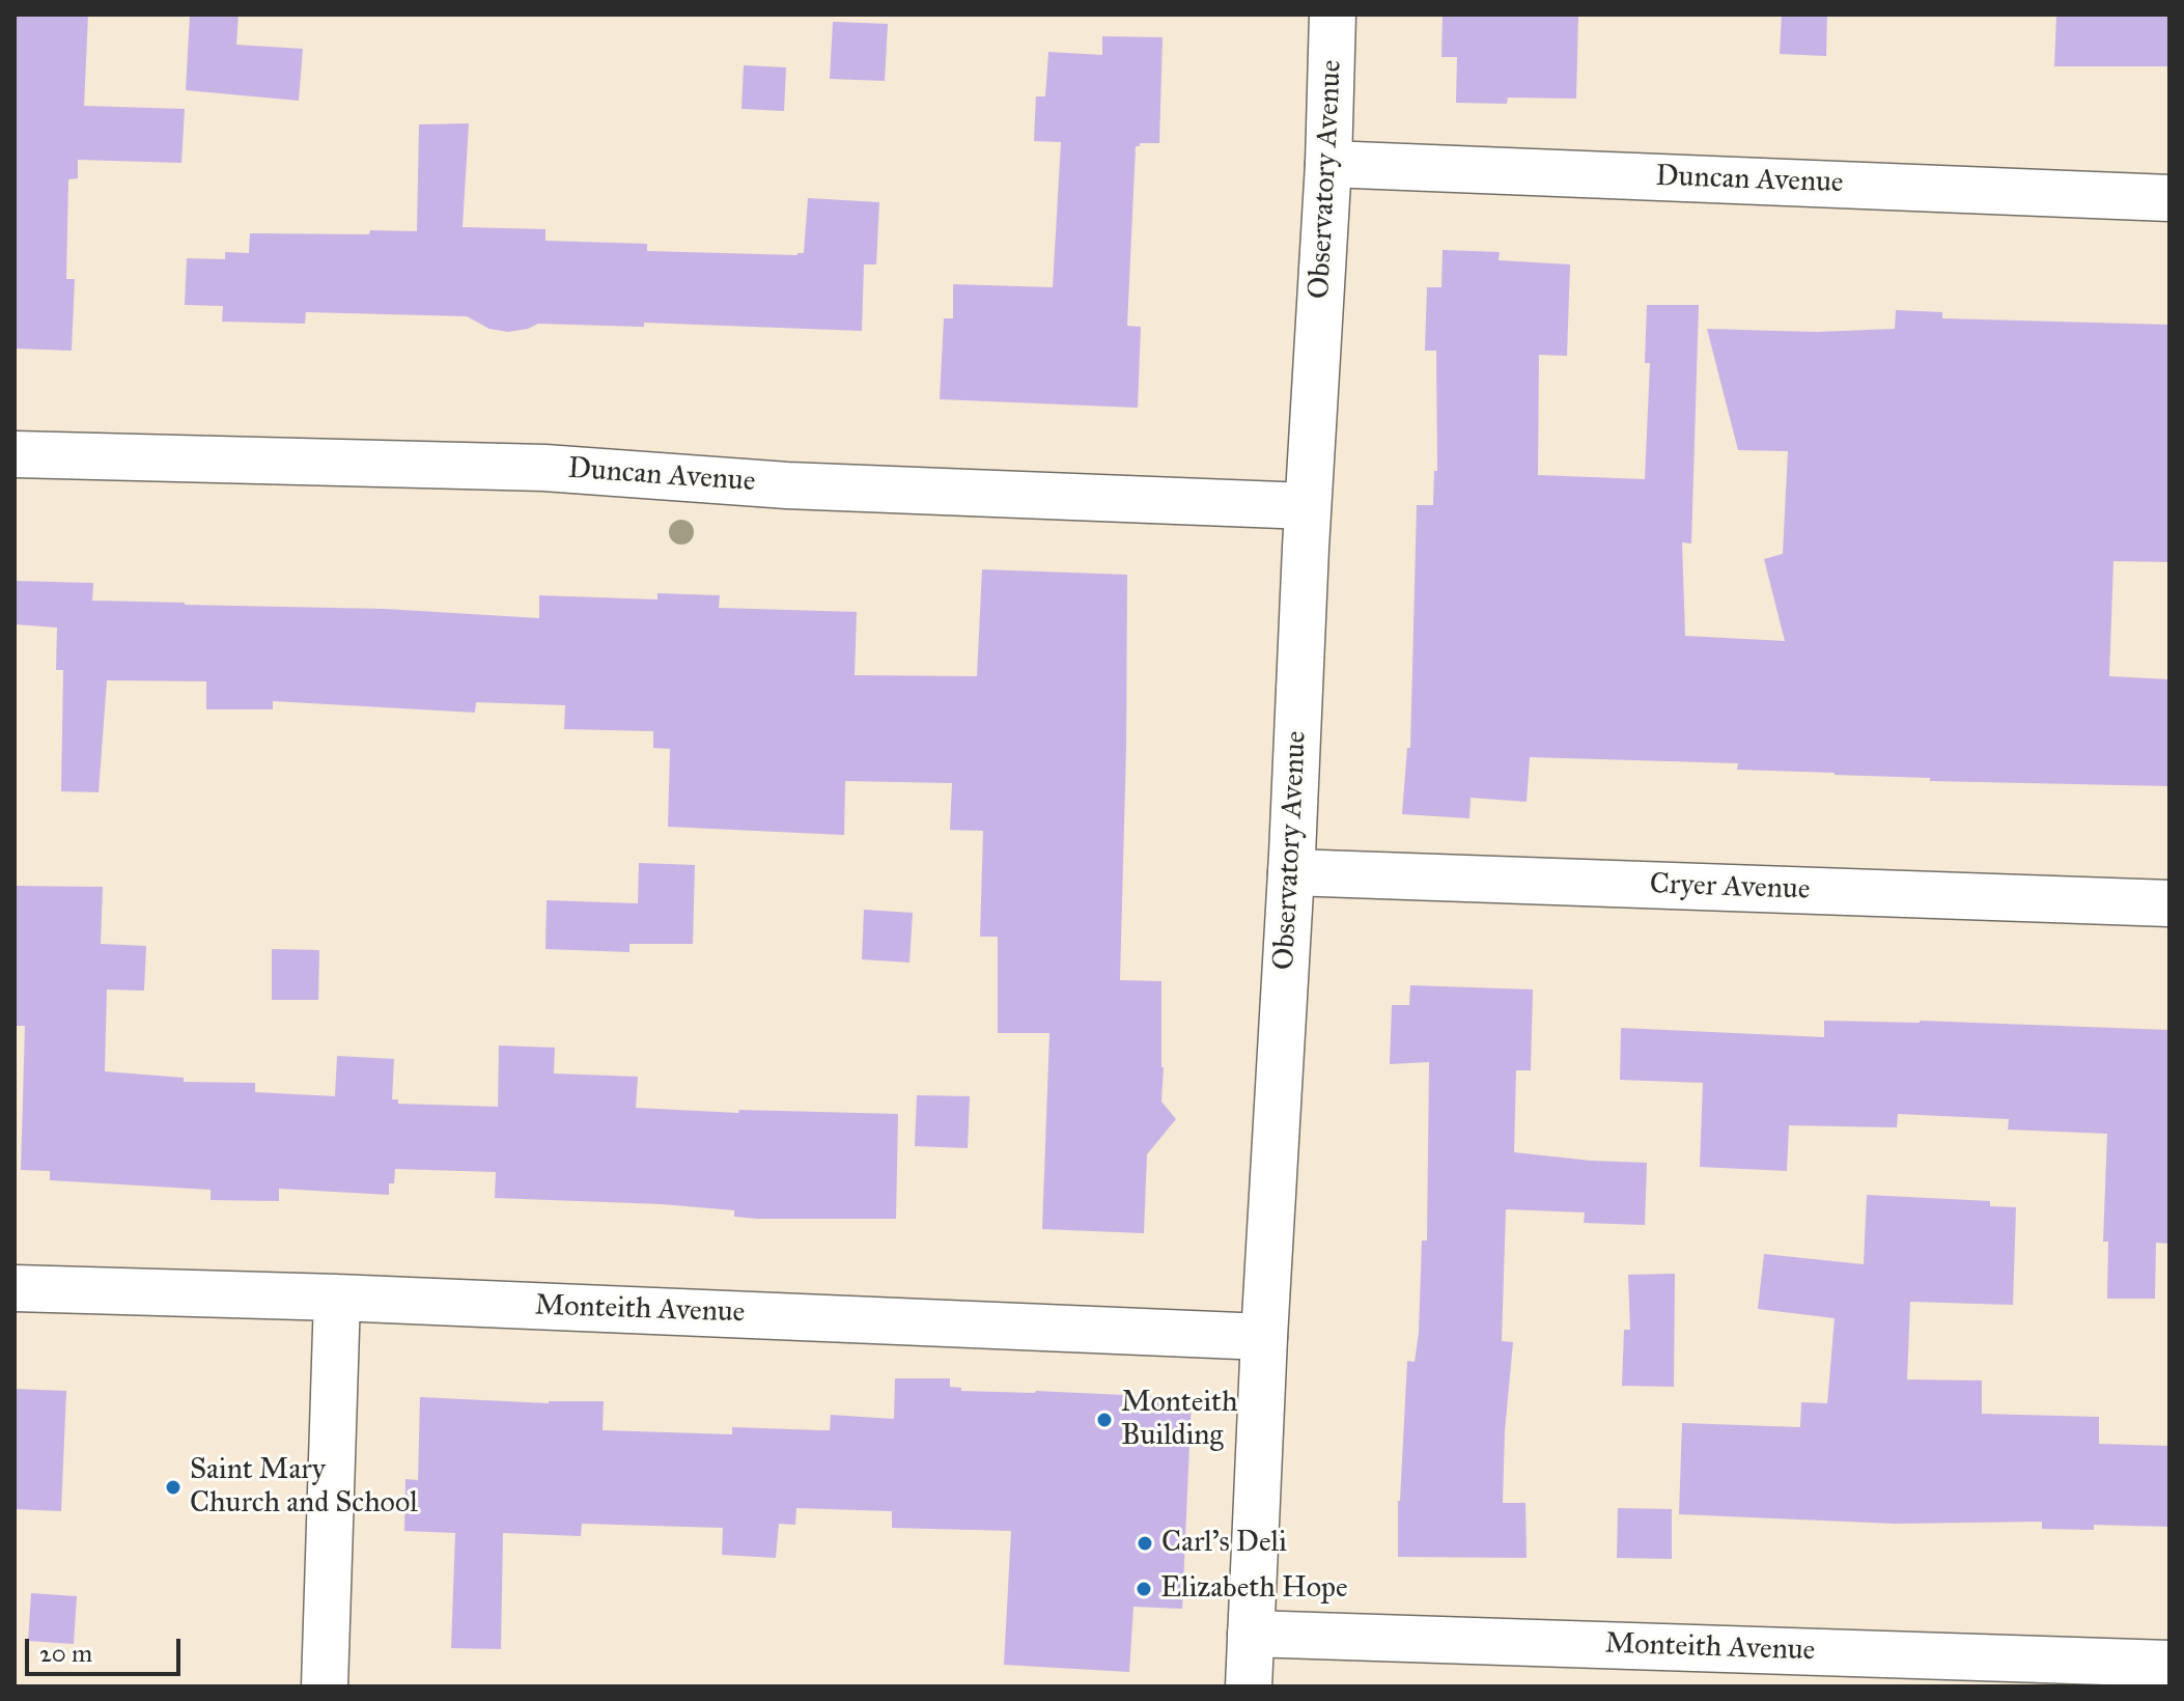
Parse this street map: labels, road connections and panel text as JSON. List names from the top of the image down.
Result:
{
  "streets": {
    "street": [
      "Observatory Avenue",
      "Duncan Avenue",
      "Cryer Avenue",
      "Monteith Avenue"
    ]
  },
  "crossings": [
    ["Observatory Avenue", "Duncan Avenue"],
    ["Observatory Avenue", "Cryer Avenue"],
    ["Observatory Avenue", "Monteith Avenue"]
  ],
  "places": [
    "Monteith Building",
    "Saint Mary Church and School",
    "Carl’s Deli",
    "Elizabeth Hope"
  ],
  "scale_bar": "20 m"
}
